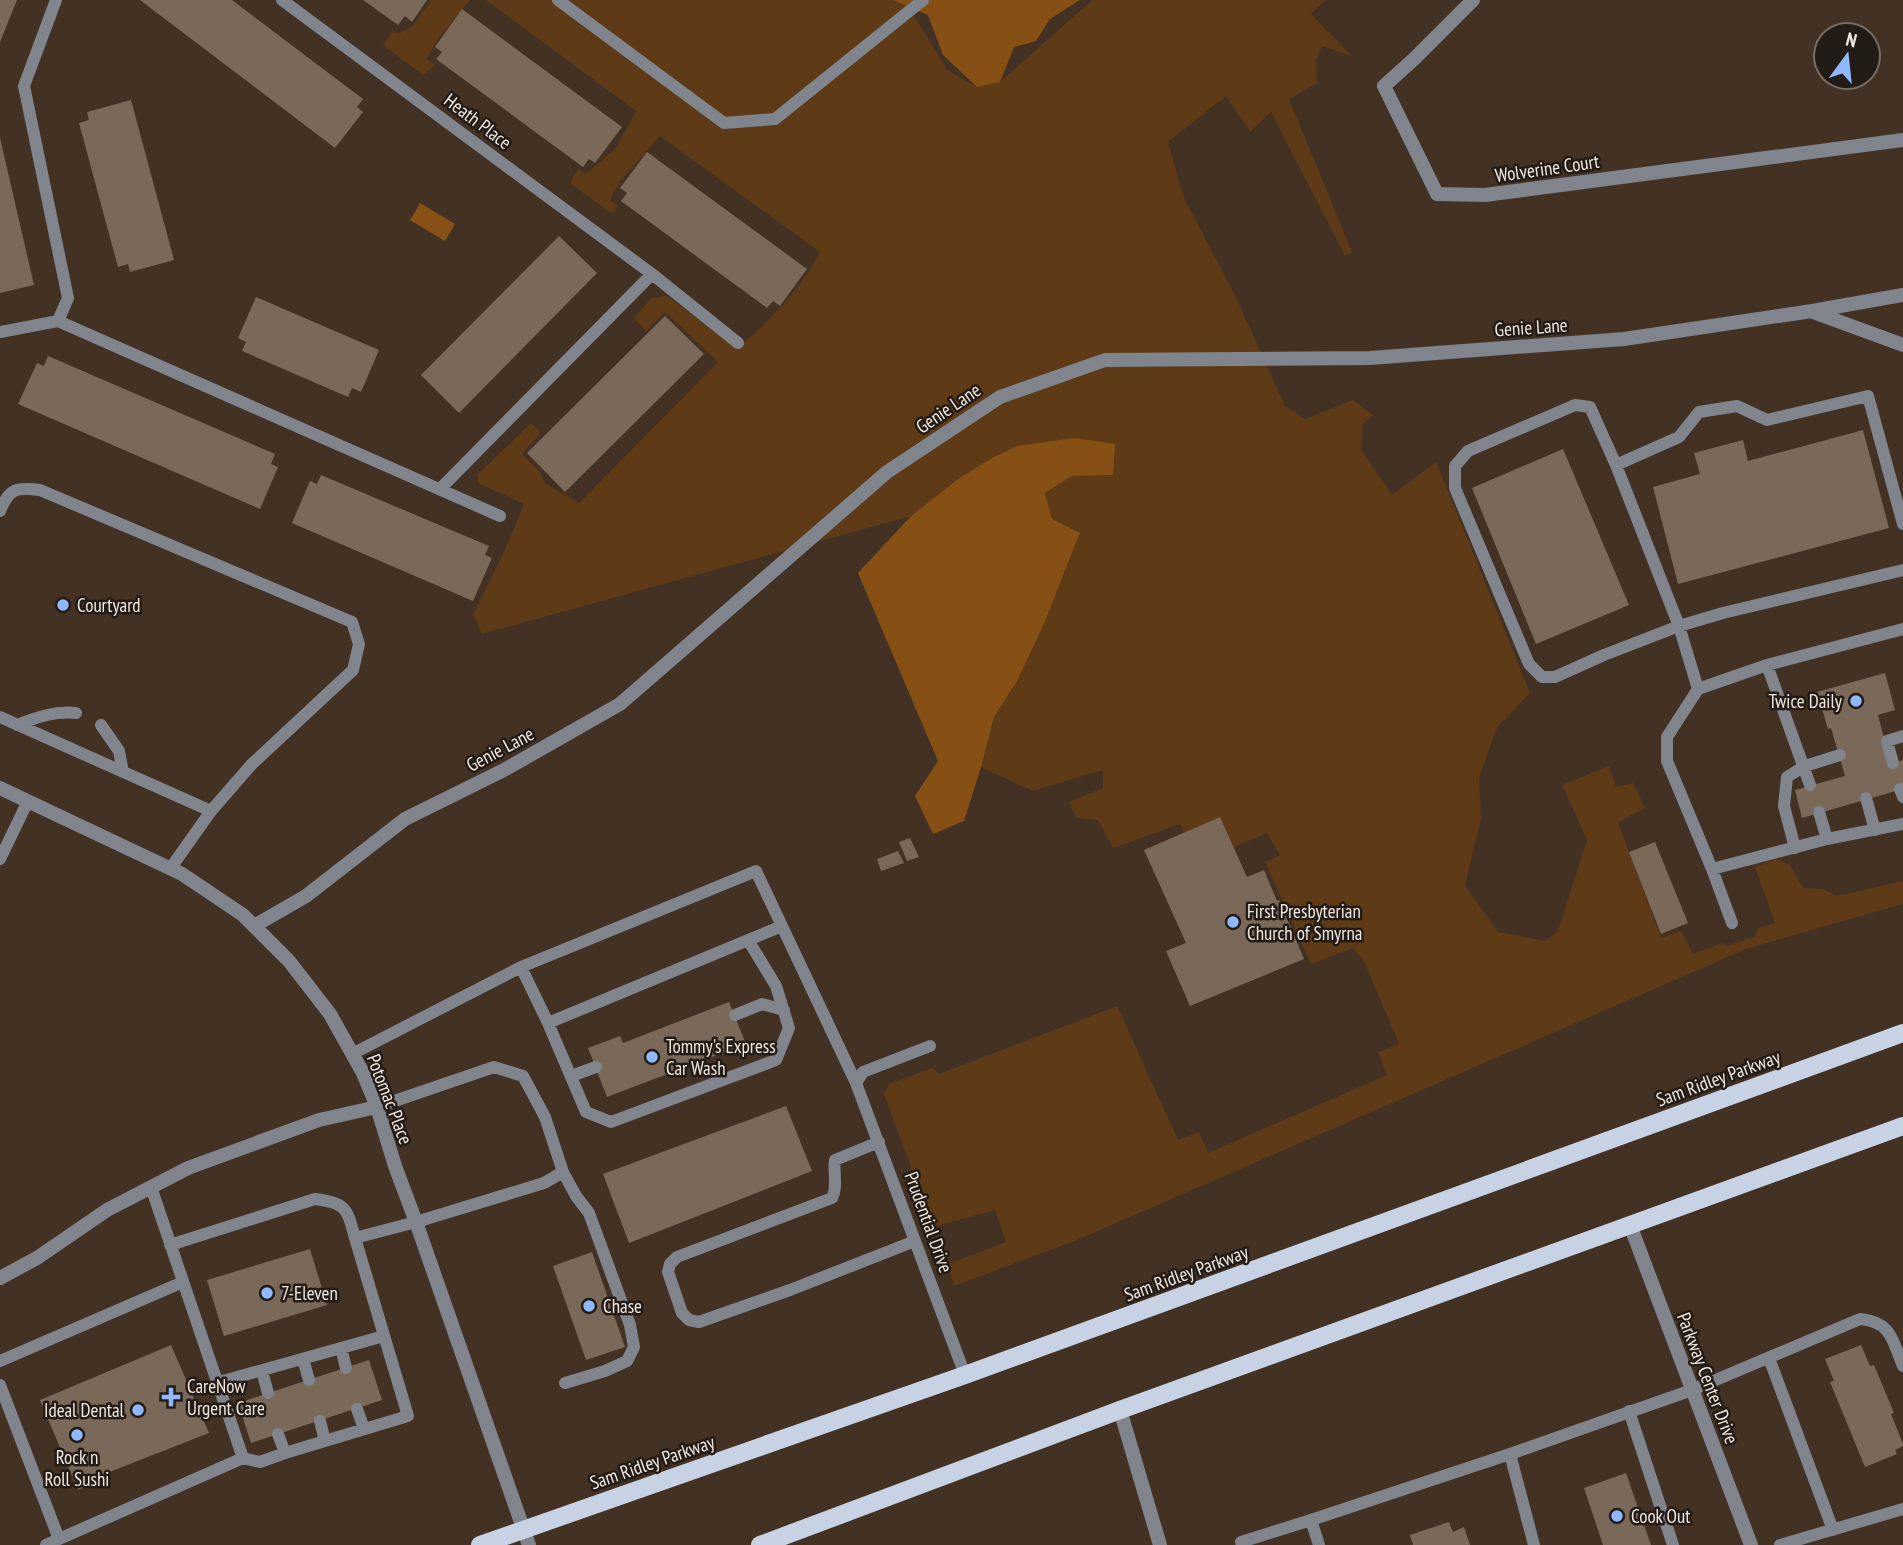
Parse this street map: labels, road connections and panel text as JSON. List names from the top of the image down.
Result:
{
  "streets": {
    "main road": ["Sam Ridley Parkway"],
    "street": [
      "Wolverine Court",
      "Genie Lane",
      "Potomac Place",
      "Parkway Center Drive"
    ],
    "lane": ["Heath Place", "Prudential Drive"]
  },
  "crossings": [
    ["Genie Lane", "Potomac Place"],
    ["Sam Ridley Parkway", "Potomac Place"],
    ["Sam Ridley Parkway", "Prudential Drive"]
  ],
  "places": {
    "other": [
      "Courtyard",
      "Twice Daily",
      "First Presbyterian Church of Smyrna",
      "Tommy's Express Car Wash",
      "7-Eleven",
      "Chase",
      "Ideal Dental",
      "Rock n Roll Sushi",
      "Cook Out"
    ],
    "health": ["CareNow Urgent Care"]
  },
  "north": "top"
}
